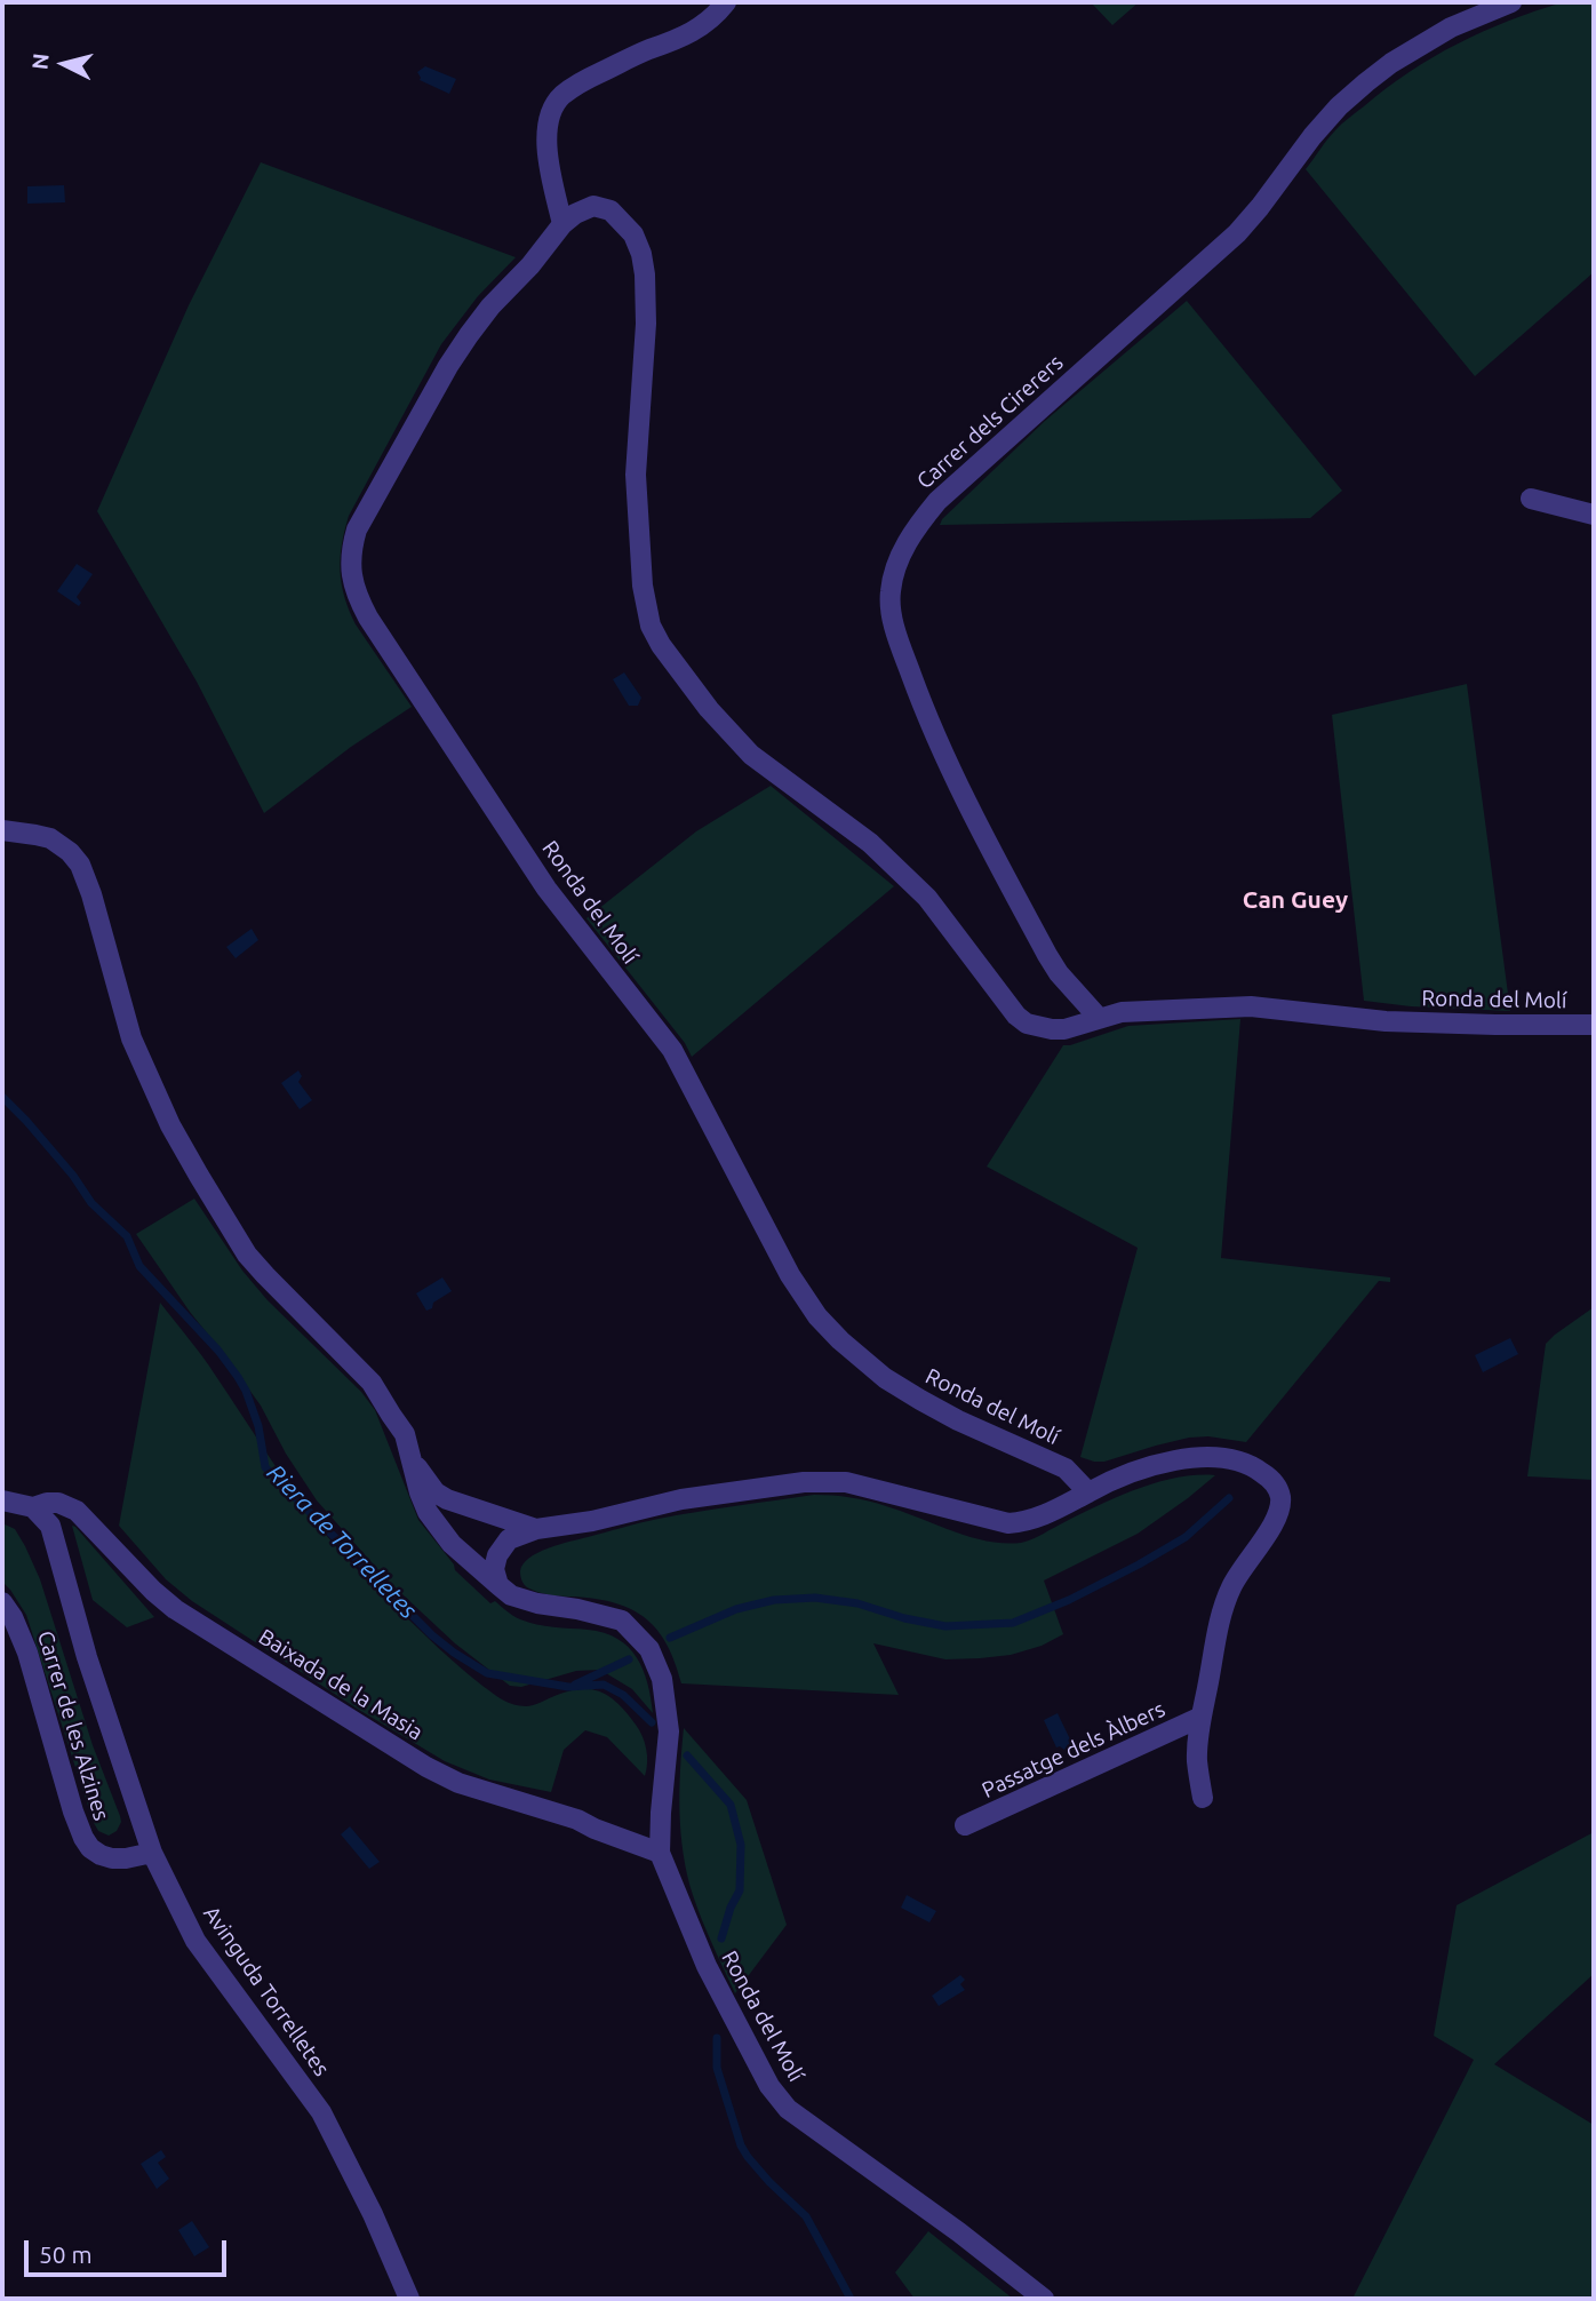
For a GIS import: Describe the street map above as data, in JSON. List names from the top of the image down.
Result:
{
  "streets": {
    "street": [
      "Carrer dels Cirerers",
      "Ronda del Molí",
      "Baixada de la Masia",
      "Carrer de les Alzines",
      "Passatge dels Àlbers",
      "Avinguda Torrelletes"
    ]
  },
  "crossings": [
    ["Carrer dels Cirerers", "Ronda del Molí"],
    ["Ronda del Molí", "Baixada de la Masia"],
    ["Baixada de la Masia", "Avinguda Torrelletes"],
    ["Carrer de les Alzines", "Avinguda Torrelletes"]
  ],
  "districts": ["Can Guey"],
  "water": ["Riera de Torrelletes"],
  "scale_bar": "50 m",
  "north": "left"
}
